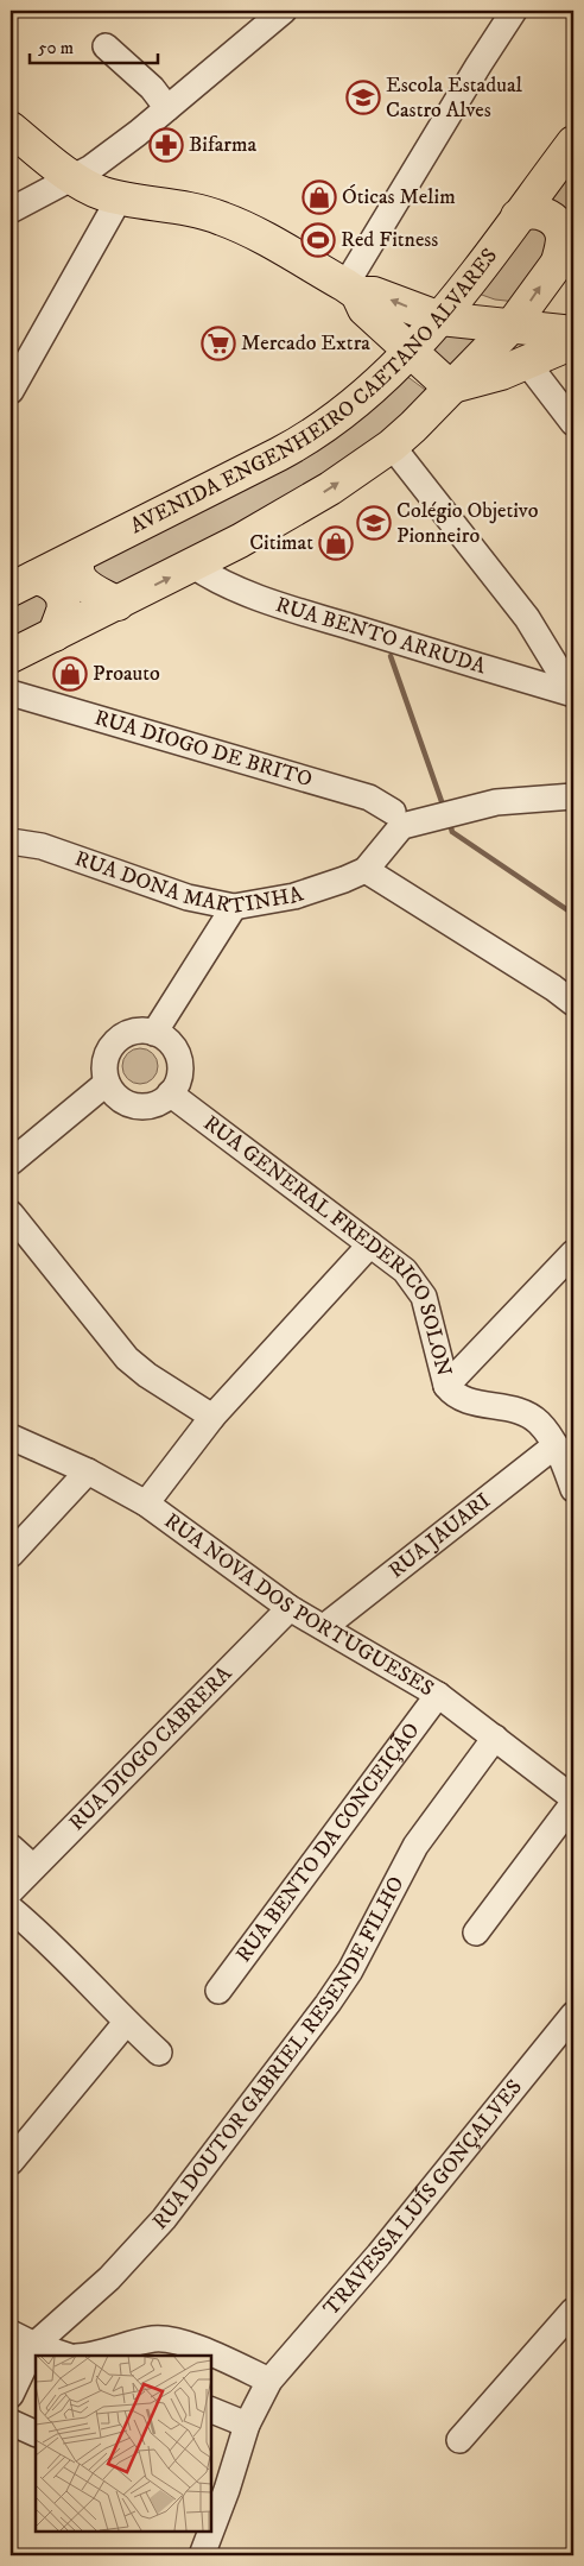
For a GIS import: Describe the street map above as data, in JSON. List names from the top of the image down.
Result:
{
  "streets": {
    "main road": ["AVENIDA ENGENHEIRO CAETANO ALVARES"],
    "street": [
      "RUA BENTO ARRUDA",
      "RUA DIOGO DE BRITO",
      "RUA DONA MARTINHA",
      "RUA GENERAL FREDERICO SOLON",
      "RUA JAUARI",
      "RUA NOVA DOS PORTUGUESES",
      "RUA DIOGO CABRERA",
      "RUA BENTO DA CONCEIÇÃO",
      "RUA DOUTOR GABRIEL RESENDE FILHO",
      "TRAVESSA LUÍS GONÇALVES"
    ]
  },
  "crossings": [
    ["RUA GENERAL FREDERICO SOLON", "RUA JAUARI"],
    ["RUA JAUARI", "RUA NOVA DOS PORTUGUESES"],
    ["RUA NOVA DOS PORTUGUESES", "RUA DIOGO CABRERA"],
    ["RUA NOVA DOS PORTUGUESES", "RUA BENTO DA CONCEIÇÃO"],
    ["RUA NOVA DOS PORTUGUESES", "RUA DOUTOR GABRIEL RESENDE FILHO"]
  ],
  "places": {
    "school or university": ["Escola Estadual Castro Alves", "Colégio Objetivo Pionneiro"],
    "pharmacy": ["Bifarma"],
    "shop": ["Óticas Melim", "Citimat", "Proauto"],
    "sports": ["Red Fitness"],
    "supermarket": ["Mercado Extra"]
  },
  "scale_bar": "50 m"
}
